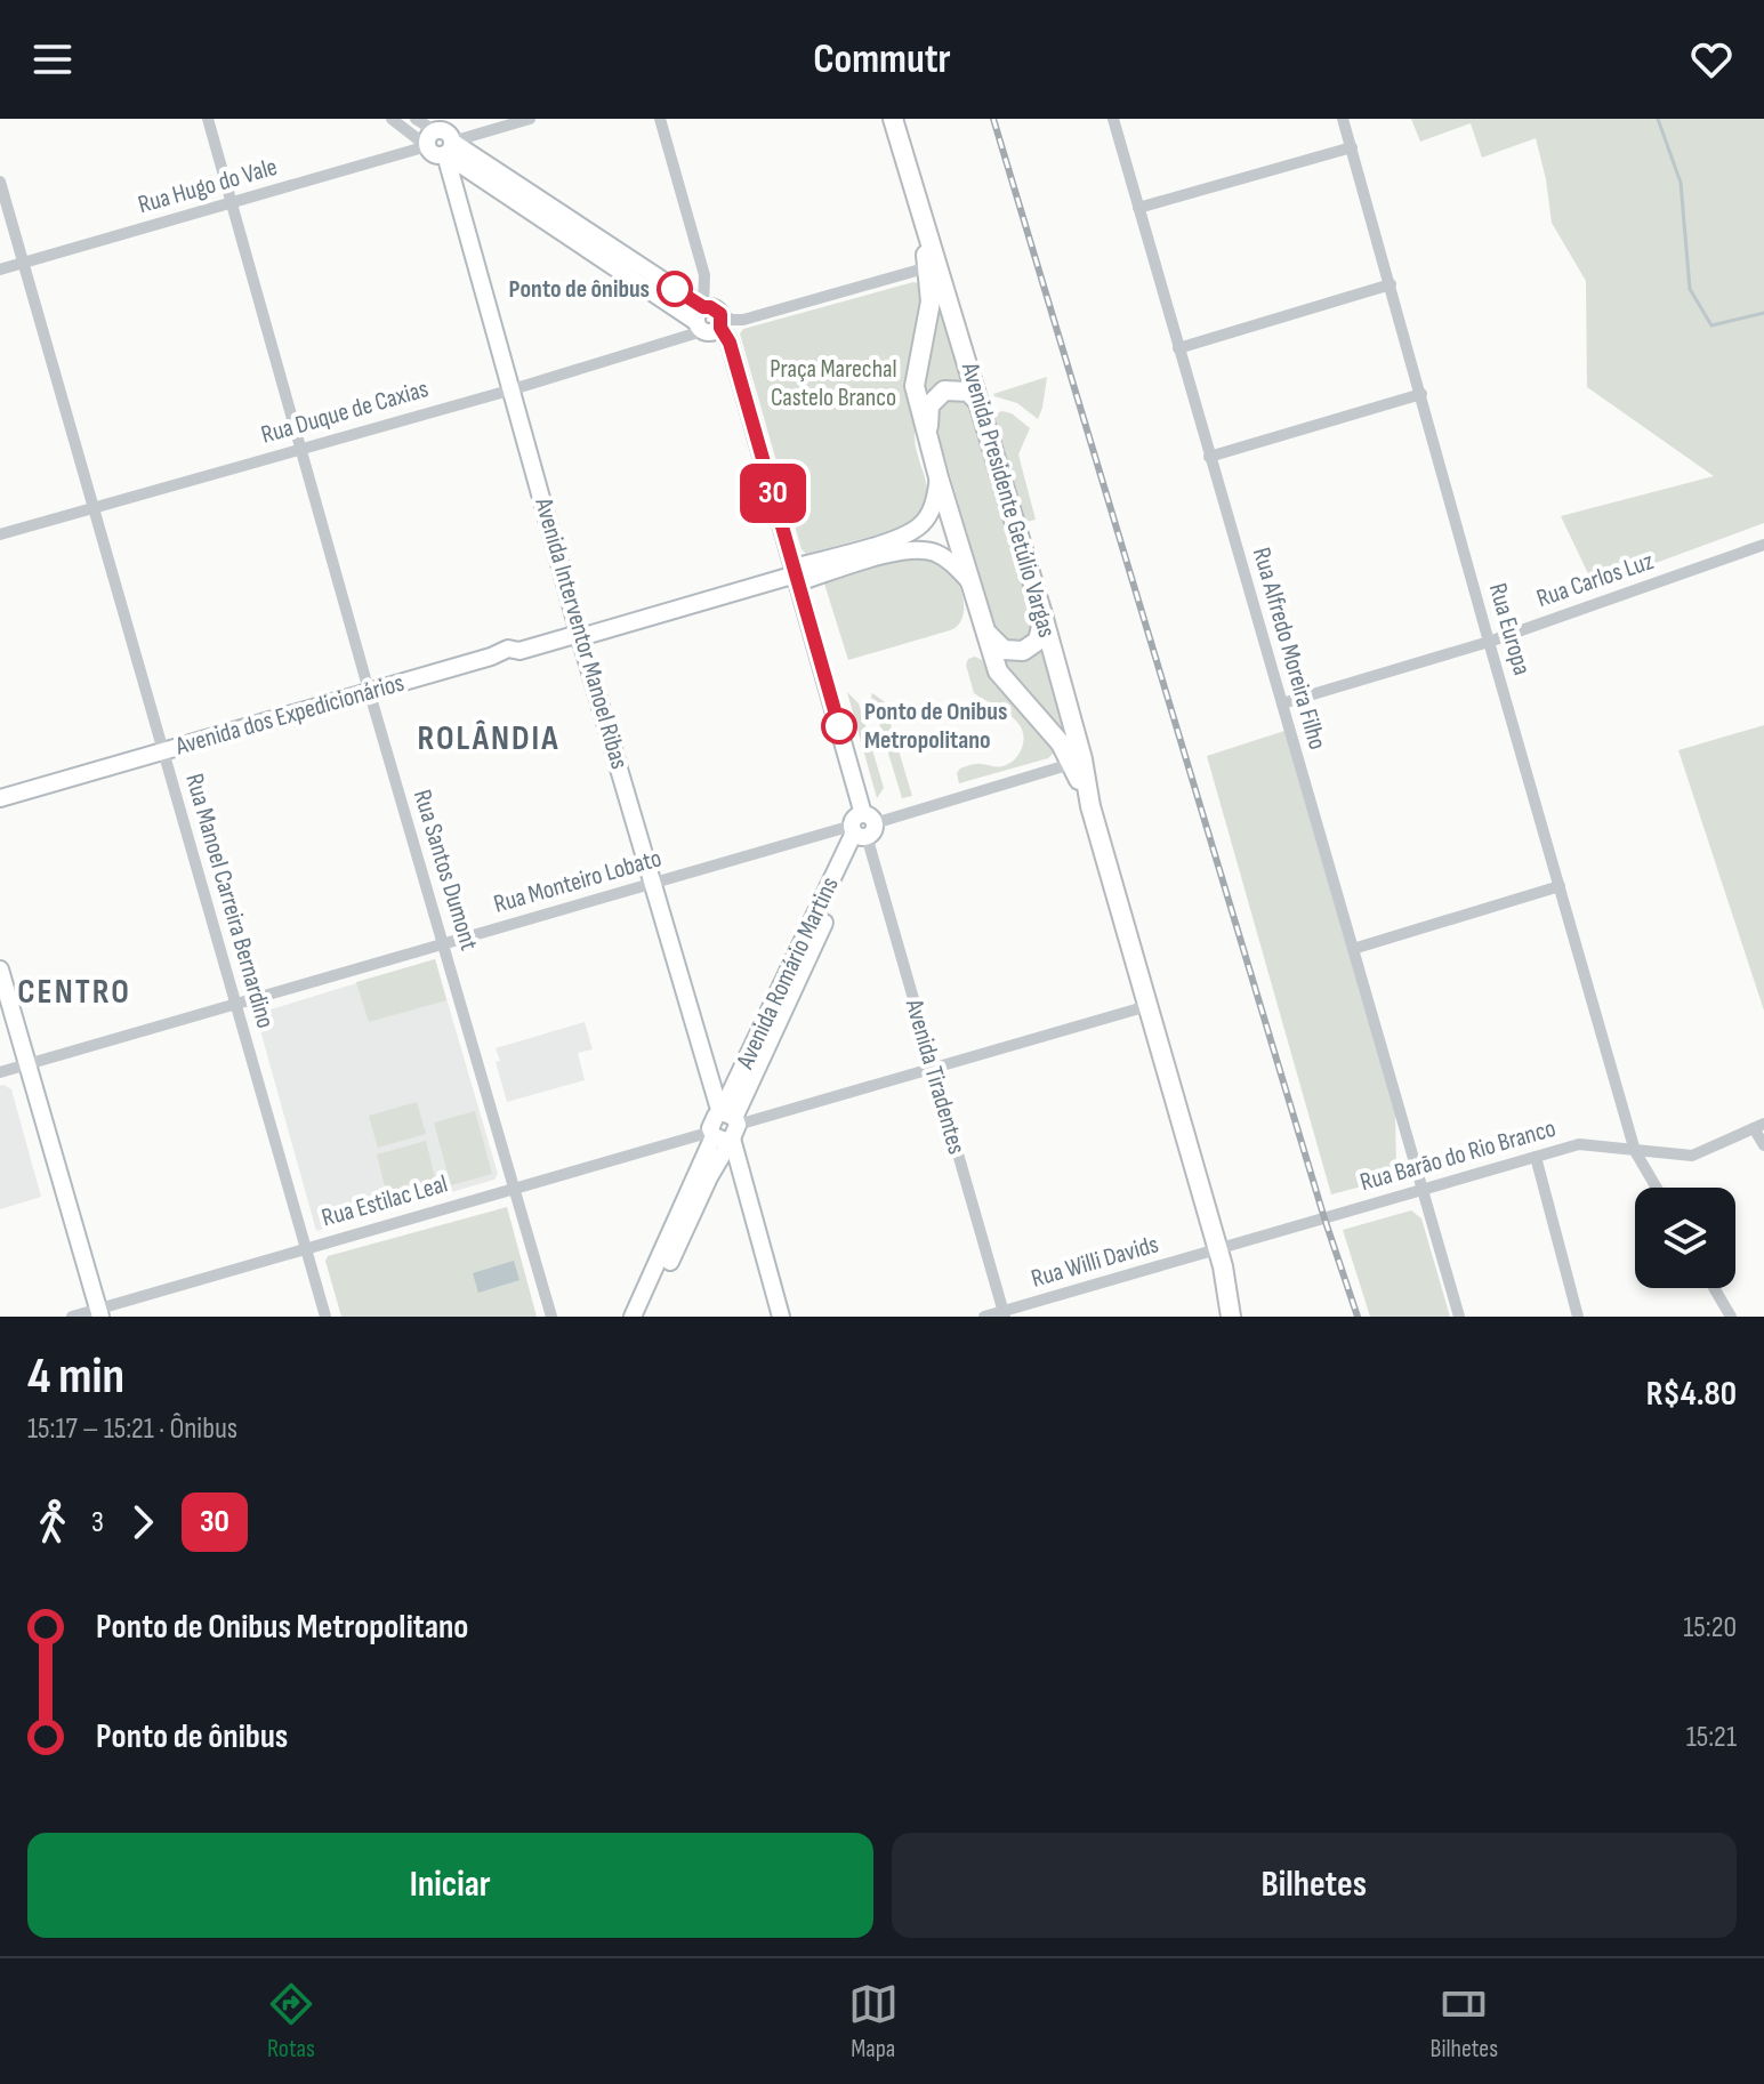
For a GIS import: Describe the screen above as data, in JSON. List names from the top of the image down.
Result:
{
  "streets": {
    "main road": ["Avenida Presidente Getúlio Vargas"],
    "street": [
      "Rua Hugo do Vale",
      "Rua Duque de Caxias",
      "Rua Carlos Luz",
      "Rua Europa",
      "Avenida Interventor Manoel Ribas",
      "Rua Alfredo Moreira Filho",
      "Avenida dos Expedicionários",
      "Rua Santos Dumont",
      "Rua Monteiro Lobato",
      "Rua Manoel Carreira Bernardino",
      "Avenida Romário Martins",
      "Avenida Tiradentes",
      "Rua Barão do Rio Branco",
      "Rua Estilac Leal",
      "Rua Willi Davids"
    ]
  },
  "crossings": [
    ["Rua Hugo do Vale", "Avenida Interventor Manoel Ribas"],
    ["Rua Hugo do Vale", "Rua Santos Dumont"],
    ["Rua Hugo do Vale", "Rua Manoel Carreira Bernardino"],
    ["Rua Duque de Caxias", "Avenida Interventor Manoel Ribas"],
    ["Rua Duque de Caxias", "Rua Santos Dumont"],
    ["Rua Duque de Caxias", "Rua Manoel Carreira Bernardino"],
    ["Avenida Presidente Getúlio Vargas", "Avenida dos Expedicionários"],
    ["Avenida Presidente Getúlio Vargas", "Rua Monteiro Lobato"],
    ["Avenida Presidente Getúlio Vargas", "Rua Barão do Rio Branco"],
    ["Avenida Presidente Getúlio Vargas", "Rua Willi Davids"],
    ["Rua Carlos Luz", "Rua Europa"],
    ["Rua Carlos Luz", "Rua Alfredo Moreira Filho"],
    ["Rua Europa", "Rua Barão do Rio Branco"],
    ["Avenida Interventor Manoel Ribas", "Avenida dos Expedicionários"],
    ["Avenida Interventor Manoel Ribas", "Rua Monteiro Lobato"],
    ["Avenida Interventor Manoel Ribas", "Avenida Romário Martins"],
    ["Rua Alfredo Moreira Filho", "Rua Barão do Rio Branco"],
    ["Avenida dos Expedicionários", "Rua Santos Dumont"],
    ["Avenida dos Expedicionários", "Rua Manoel Carreira Bernardino"],
    ["Avenida dos Expedicionários", "Avenida Tiradentes"],
    ["Rua Santos Dumont", "Rua Monteiro Lobato"],
    ["Rua Santos Dumont", "Rua Estilac Leal"],
    ["Rua Monteiro Lobato", "Rua Manoel Carreira Bernardino"],
    ["Rua Monteiro Lobato", "Avenida Romário Martins"],
    ["Rua Monteiro Lobato", "Avenida Tiradentes"],
    ["Rua Manoel Carreira Bernardino", "Rua Estilac Leal"],
    ["Avenida Romário Martins", "Avenida Tiradentes"],
    ["Avenida Romário Martins", "Rua Estilac Leal"],
    ["Avenida Tiradentes", "Rua Willi Davids"],
    ["Rua Barão do Rio Branco", "Rua Willi Davids"]
  ],
  "districts": ["ROLÂNDIA", "CENTRO"],
  "parks": ["Praça Marechal Castelo Branco"],
  "places": ["Ponto de ônibus", "Ponto de Onibus Metropolitano"],
  "lines": ["bus line 30"],
  "page": {
    "header": "Commutr",
    "on_map": "30",
    "heading": ["4 min", "15:17 – 15:21 · Ônibus", "R$4.80"],
    "legs": ["3", "30"],
    "list": [
      {
        "name": "Ponto de Onibus Metropolitano",
        "value": "15:20"
      },
      {
        "name": "Ponto de ônibus",
        "value": "15:21"
      }
    ],
    "buttons": ["Iniciar", "Bilhetes"],
    "tabs": ["Rotas", "Mapa", "Bilhetes"]
  }
}
